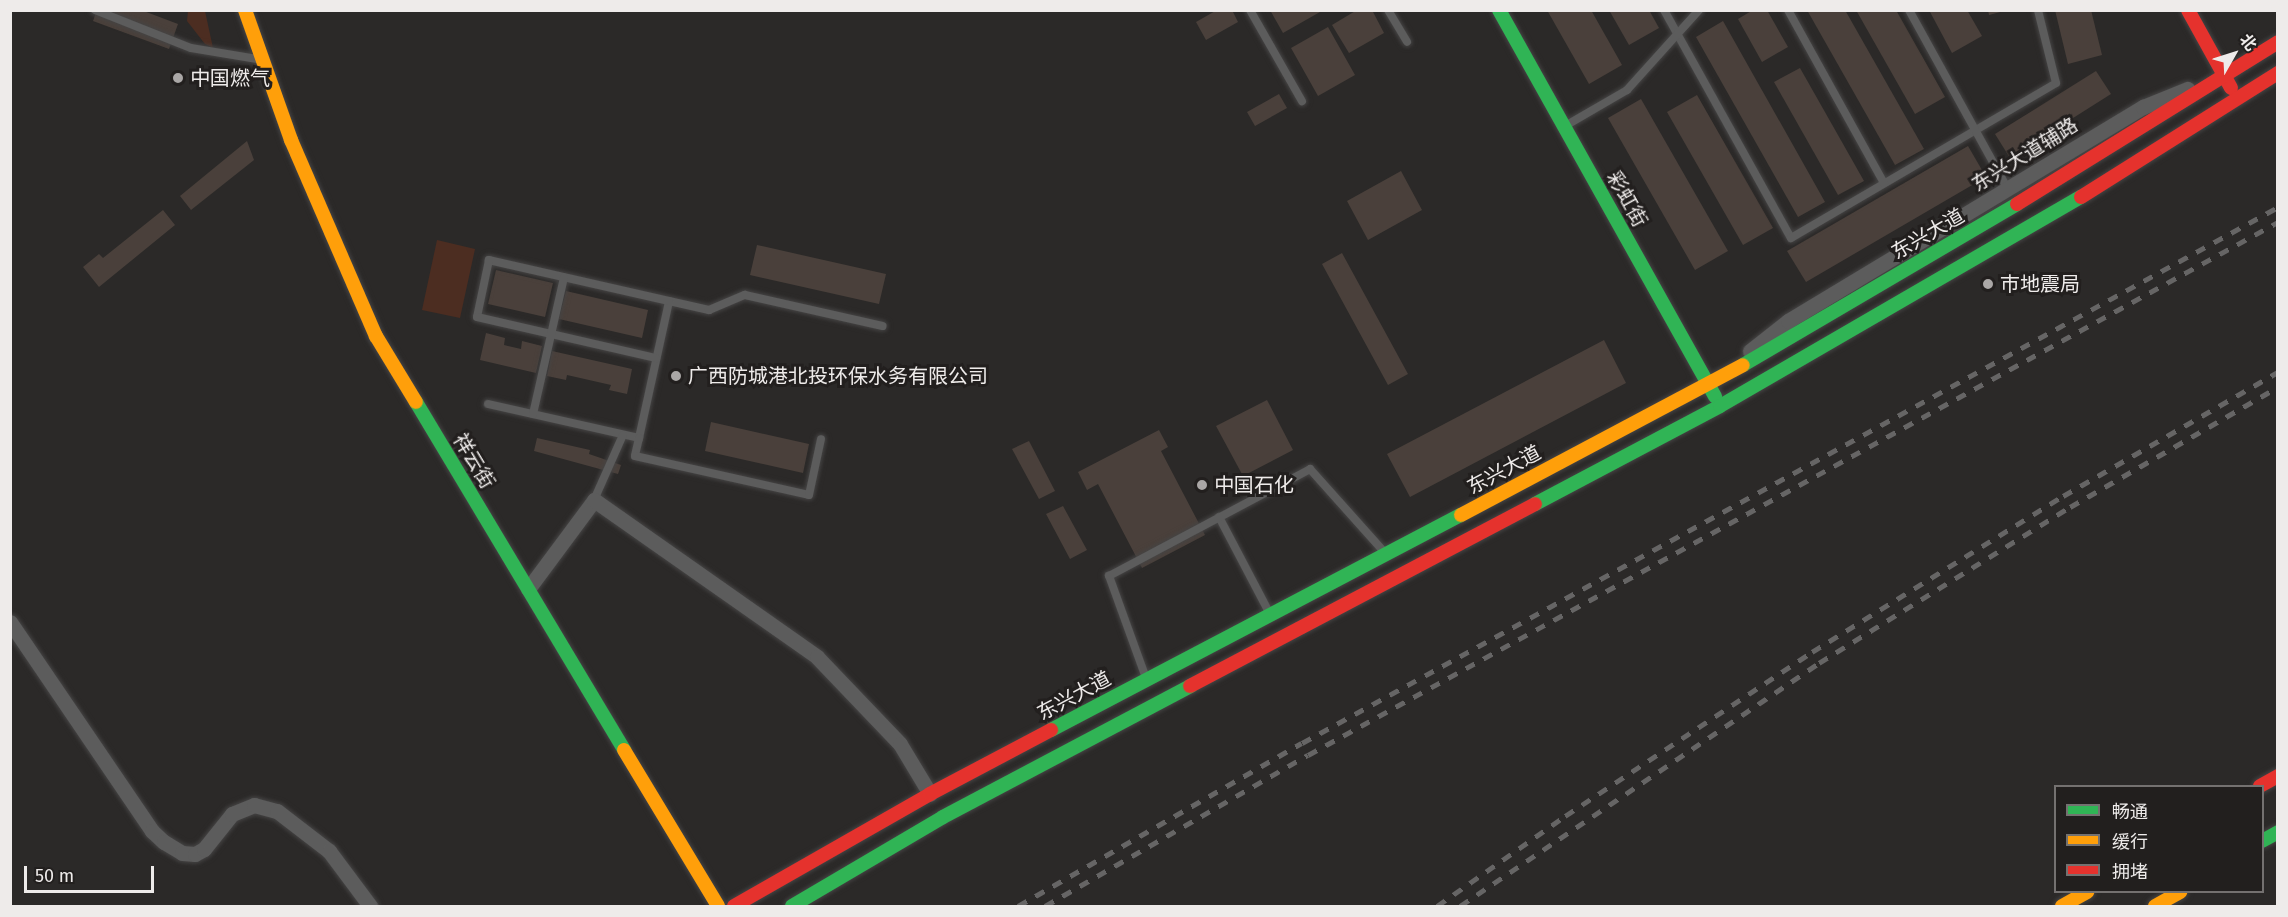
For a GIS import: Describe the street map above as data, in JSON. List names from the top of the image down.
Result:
{
  "streets": {
    "main road": ["彩虹街", "东兴大道", "祥云街"],
    "street": ["东兴大道辅路"]
  },
  "crossings": [
    ["东兴大道辅路", "彩虹街"],
    ["东兴大道辅路", "东兴大道"],
    ["彩虹街", "东兴大道"]
  ],
  "places": [
    "中国燃气",
    "巿地震局",
    "广西防城港北投环保水务有限公司",
    "中国石化"
  ],
  "legend": ["畅通", "缓行", "拥堵"],
  "scale_bar": "50 m",
  "north": "top right"
}
